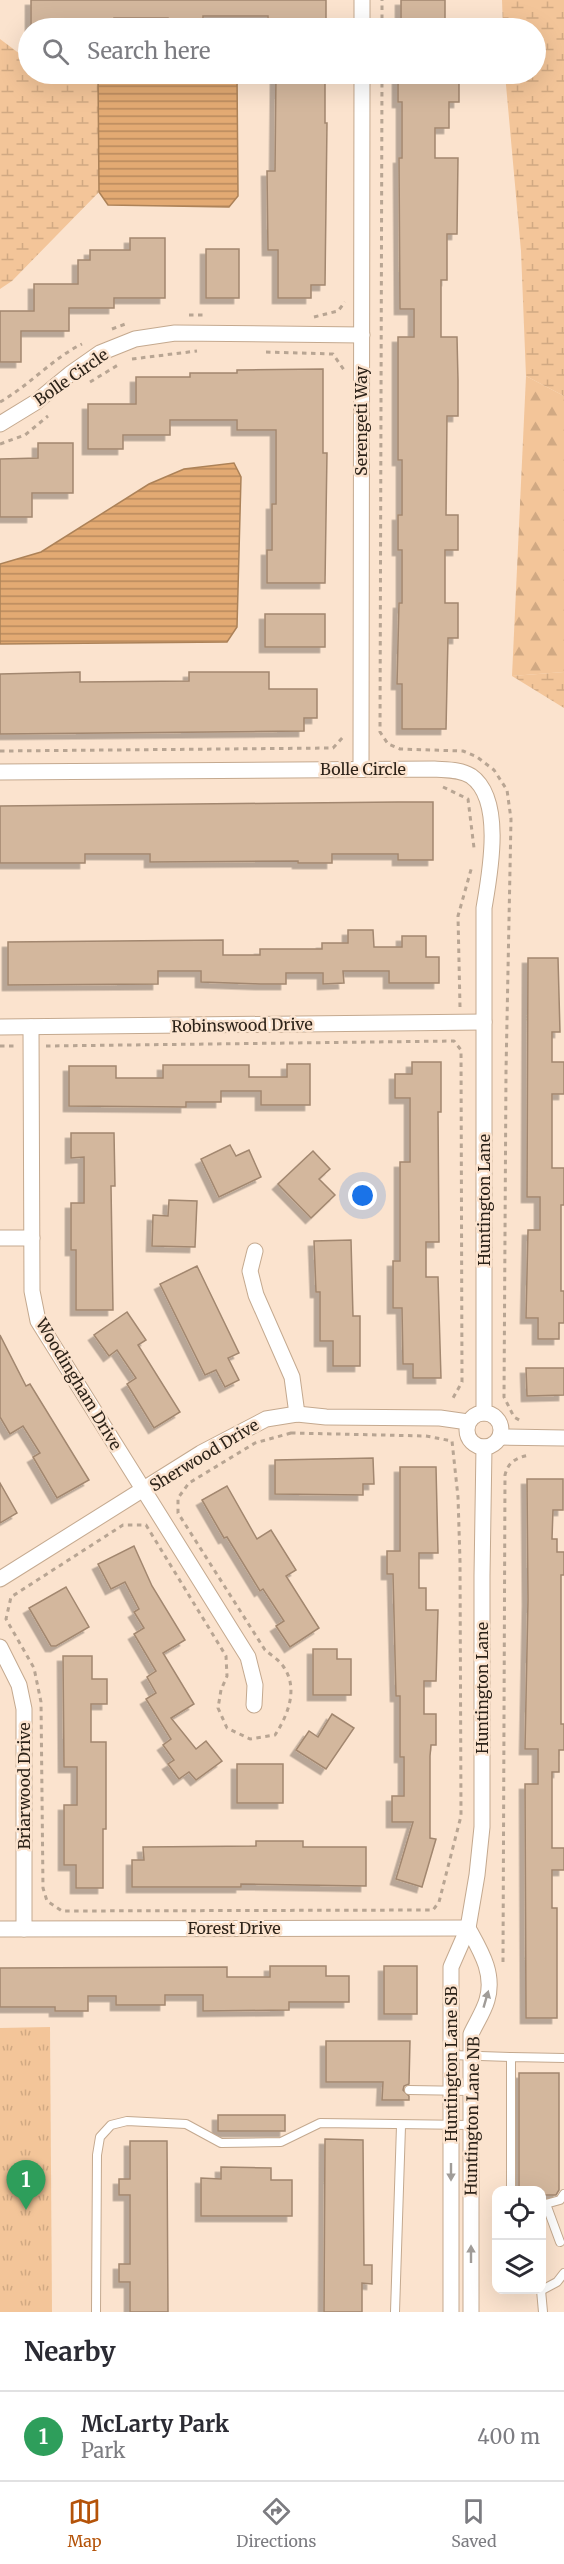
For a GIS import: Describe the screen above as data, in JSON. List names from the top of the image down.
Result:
{
  "streets": {
    "street": [
      "Bolle Circle",
      "Serengeti Way",
      "Robinswood Drive",
      "Huntington Lane",
      "Woodingham Drive",
      "Sherwood Drive",
      "Briarwood Drive",
      "Forest Drive",
      "Huntington Lane SB",
      "Huntington Lane NB"
    ]
  },
  "crossings": [
    ["Bolle Circle", "Serengeti Way"],
    ["Bolle Circle", "Robinswood Drive"],
    ["Bolle Circle", "Huntington Lane"],
    ["Robinswood Drive", "Huntington Lane"],
    ["Robinswood Drive", "Woodingham Drive"],
    ["Huntington Lane", "Sherwood Drive"],
    ["Huntington Lane", "Forest Drive"],
    ["Huntington Lane", "Huntington Lane SB"],
    ["Huntington Lane", "Huntington Lane NB"],
    ["Woodingham Drive", "Sherwood Drive"],
    ["Briarwood Drive", "Forest Drive"],
    ["Forest Drive", "Huntington Lane SB"],
    ["Forest Drive", "Huntington Lane NB"],
    ["Huntington Lane SB", "Huntington Lane NB"]
  ],
  "one_way": ["Huntington Lane SB", "Huntington Lane NB"],
  "page": {
    "search": "Search here",
    "pins": "1",
    "heading": "Nearby",
    "list": [
      {
        "mark": "1",
        "name": "McLarty Park",
        "note": "Park",
        "value": "400 m"
      }
    ],
    "nav": ["Map", "Directions", "Saved"]
  }
}
